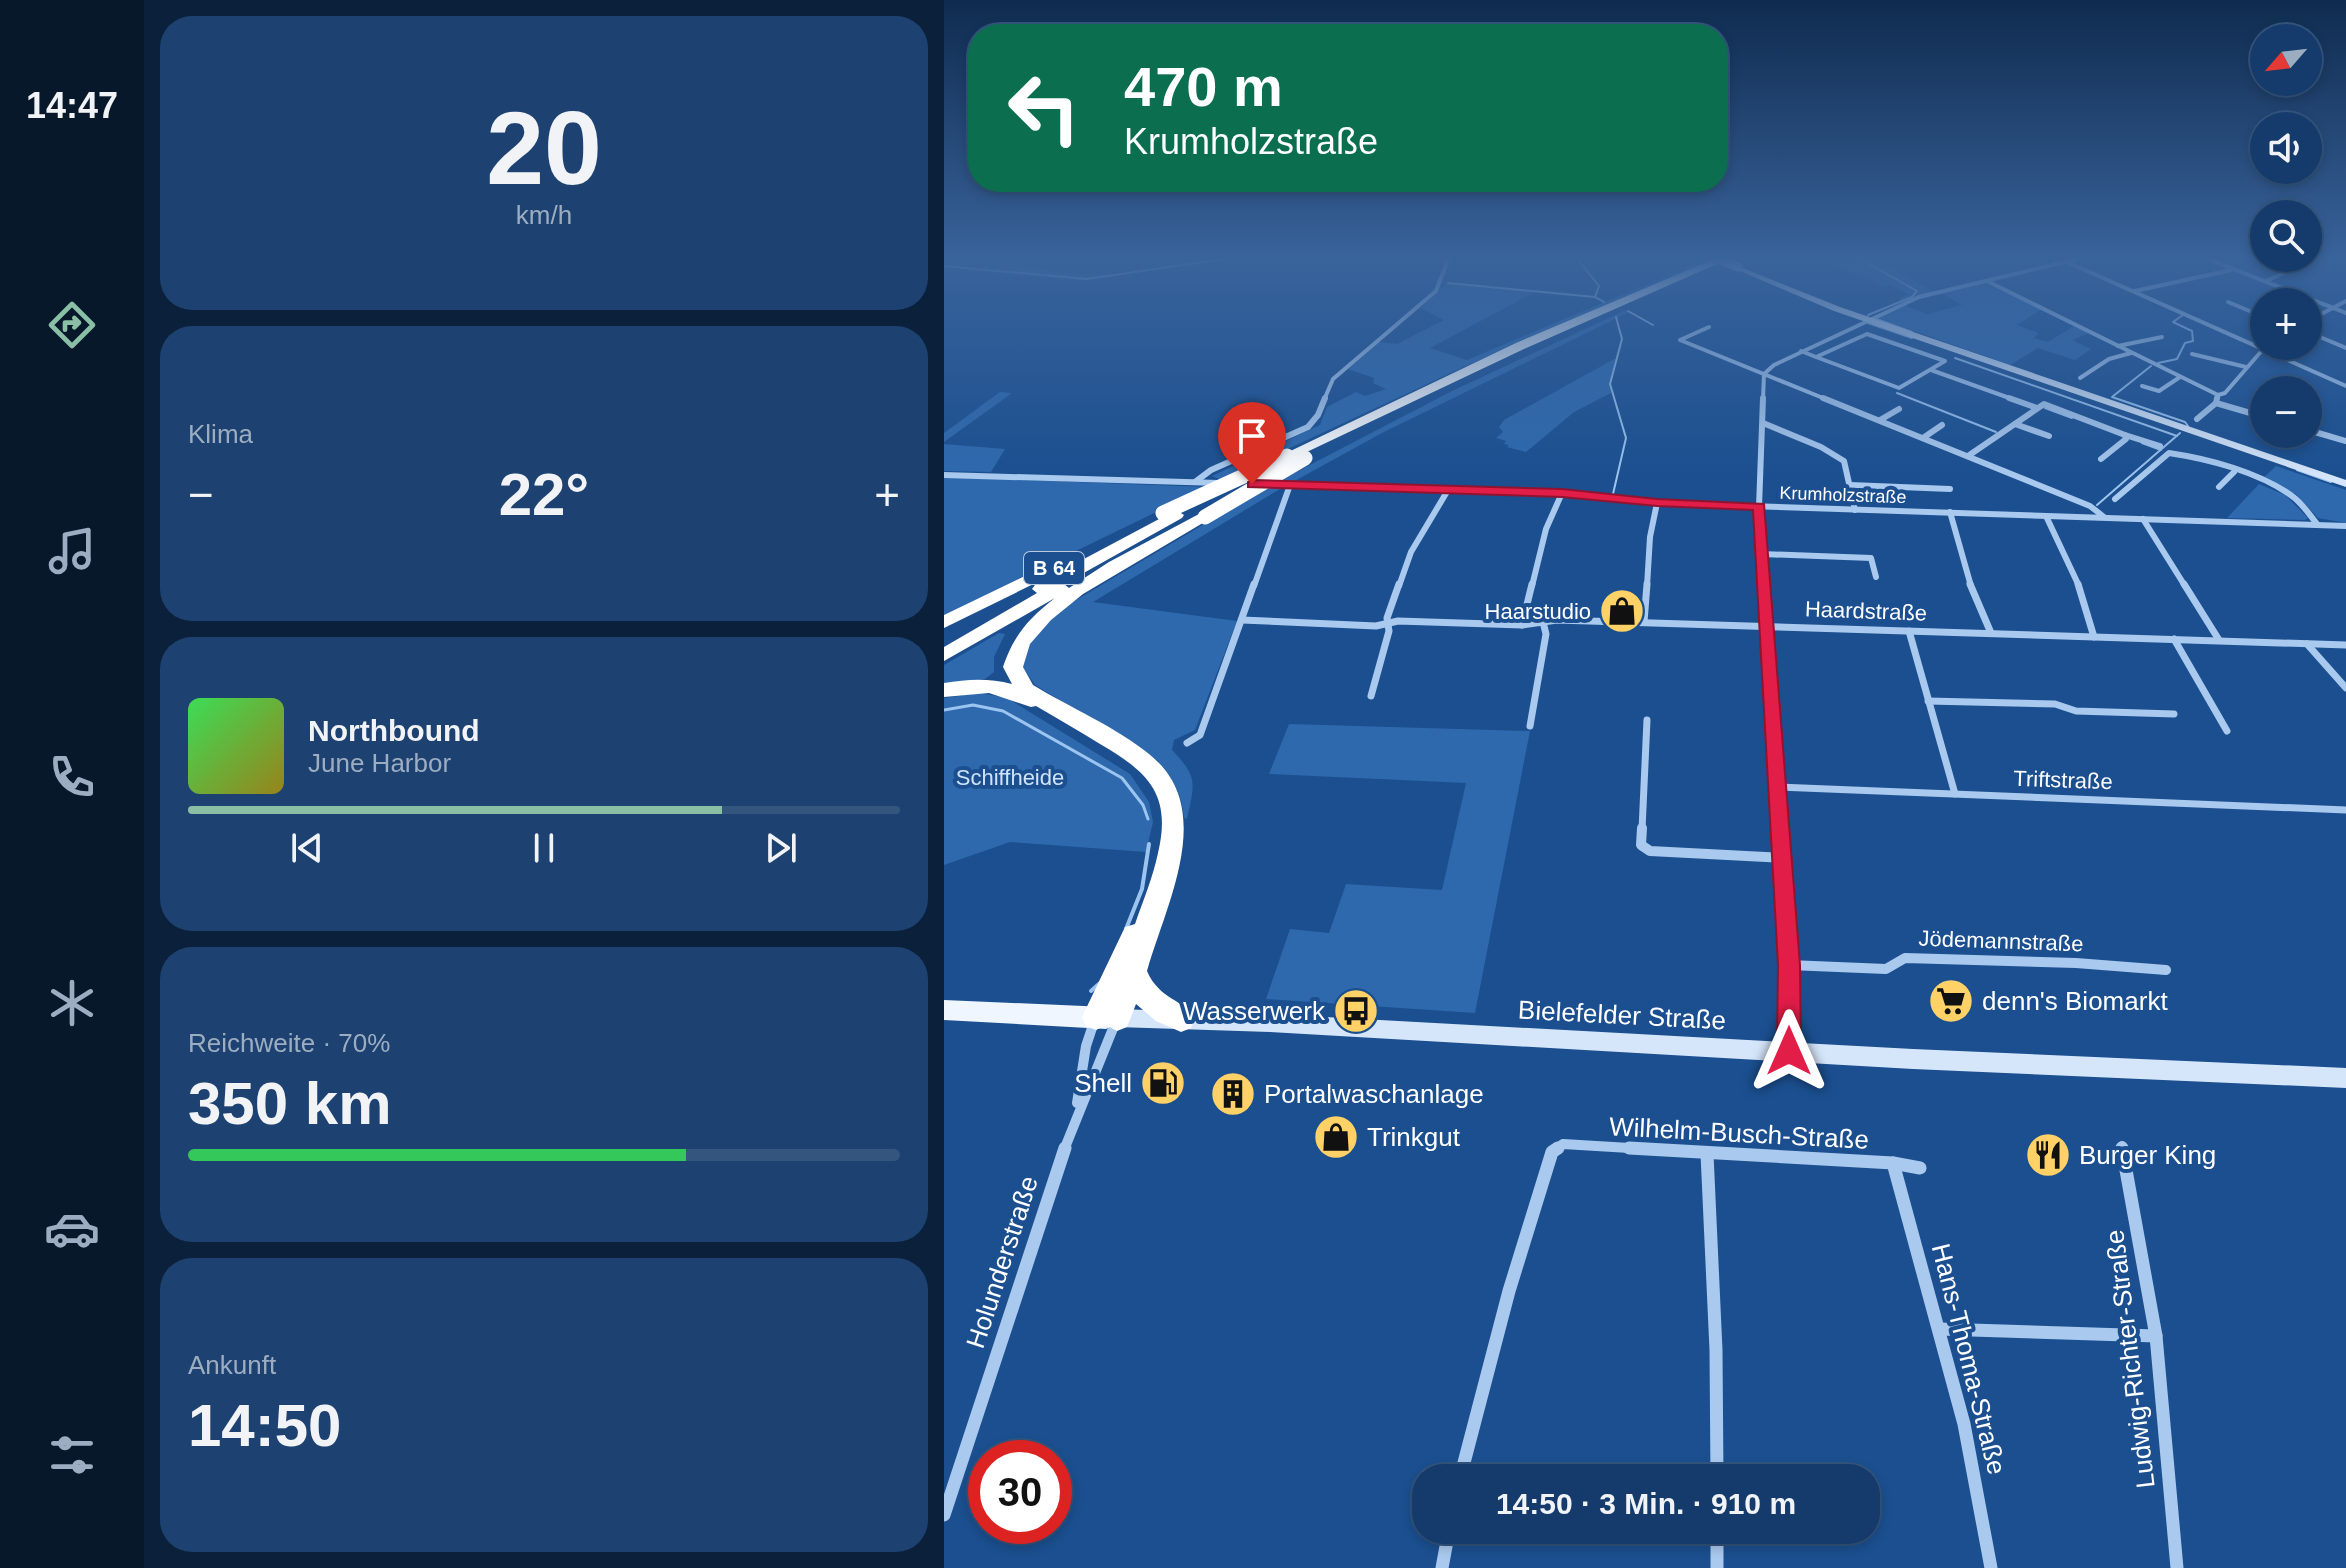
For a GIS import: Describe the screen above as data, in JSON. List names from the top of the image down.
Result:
{
  "streets": {
    "highway": ["B 64"],
    "main road": ["Bielefelder Straße"],
    "street": [
      "Krumholzstraße",
      "Haardstraße",
      "Triftstraße",
      "Jödemannstraße",
      "Wilhelm-Busch-Straße",
      "Holunderstraße",
      "Hans-Thoma-Straße",
      "Ludwig-Richter-Straße"
    ]
  },
  "crossings": [
    ["Bielefelder Straße", "Holunderstraße"],
    ["Wilhelm-Busch-Straße", "Hans-Thoma-Straße"]
  ],
  "parks": ["Schiffheide"],
  "places": {
    "shop": ["Haarstudio", "Trinkgut"],
    "supermarket": ["denn's Biomarkt"],
    "bus stop": ["Wasserwerk"],
    "fuel station": ["Shell"],
    "building": ["Portalwaschanlage"],
    "restaurant": ["Burger King"]
  },
  "north": "bottom left",
  "page": {
    "tabs": "14:47",
    "tile": [
      ["20", "km/h"],
      "Klima",
      ["Reichweite · 70%", "350 km"],
      ["Ankunft", "14:50"]
    ],
    "map_buttons": ["+", "−"],
    "turn": ["470 m", "Krumholzstraße"],
    "heat": ["−", "22°", "+"],
    "song": ["Northbound", "June Harbor"],
    "limit": "30",
    "trip": "14:50 · 3 Min. · 910 m"
  }
}
